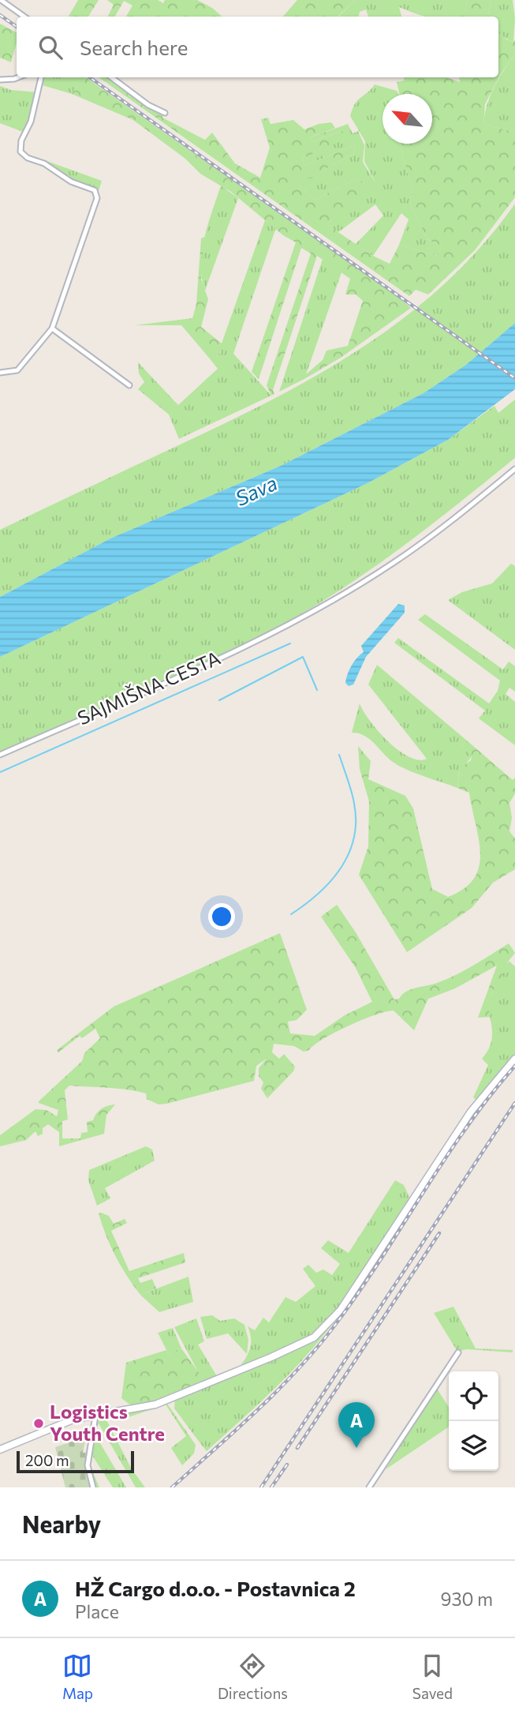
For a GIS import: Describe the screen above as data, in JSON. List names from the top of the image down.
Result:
{
  "streets": {
    "street": ["SAJMIŠNA CESTA"]
  },
  "water": ["Sava"],
  "places": ["Logistics Youth Centre"],
  "scale_bar": "200 m",
  "north": "top left",
  "page": {
    "search": "Search here",
    "pins": "A",
    "scale": "200 m",
    "heading": "Nearby",
    "list": [
      {
        "mark": "A",
        "name": "HŽ Cargo d.o.o. - Postavnica 2",
        "note": "Place",
        "value": "930 m"
      }
    ],
    "nav": ["Map", "Directions", "Saved"]
  }
}
